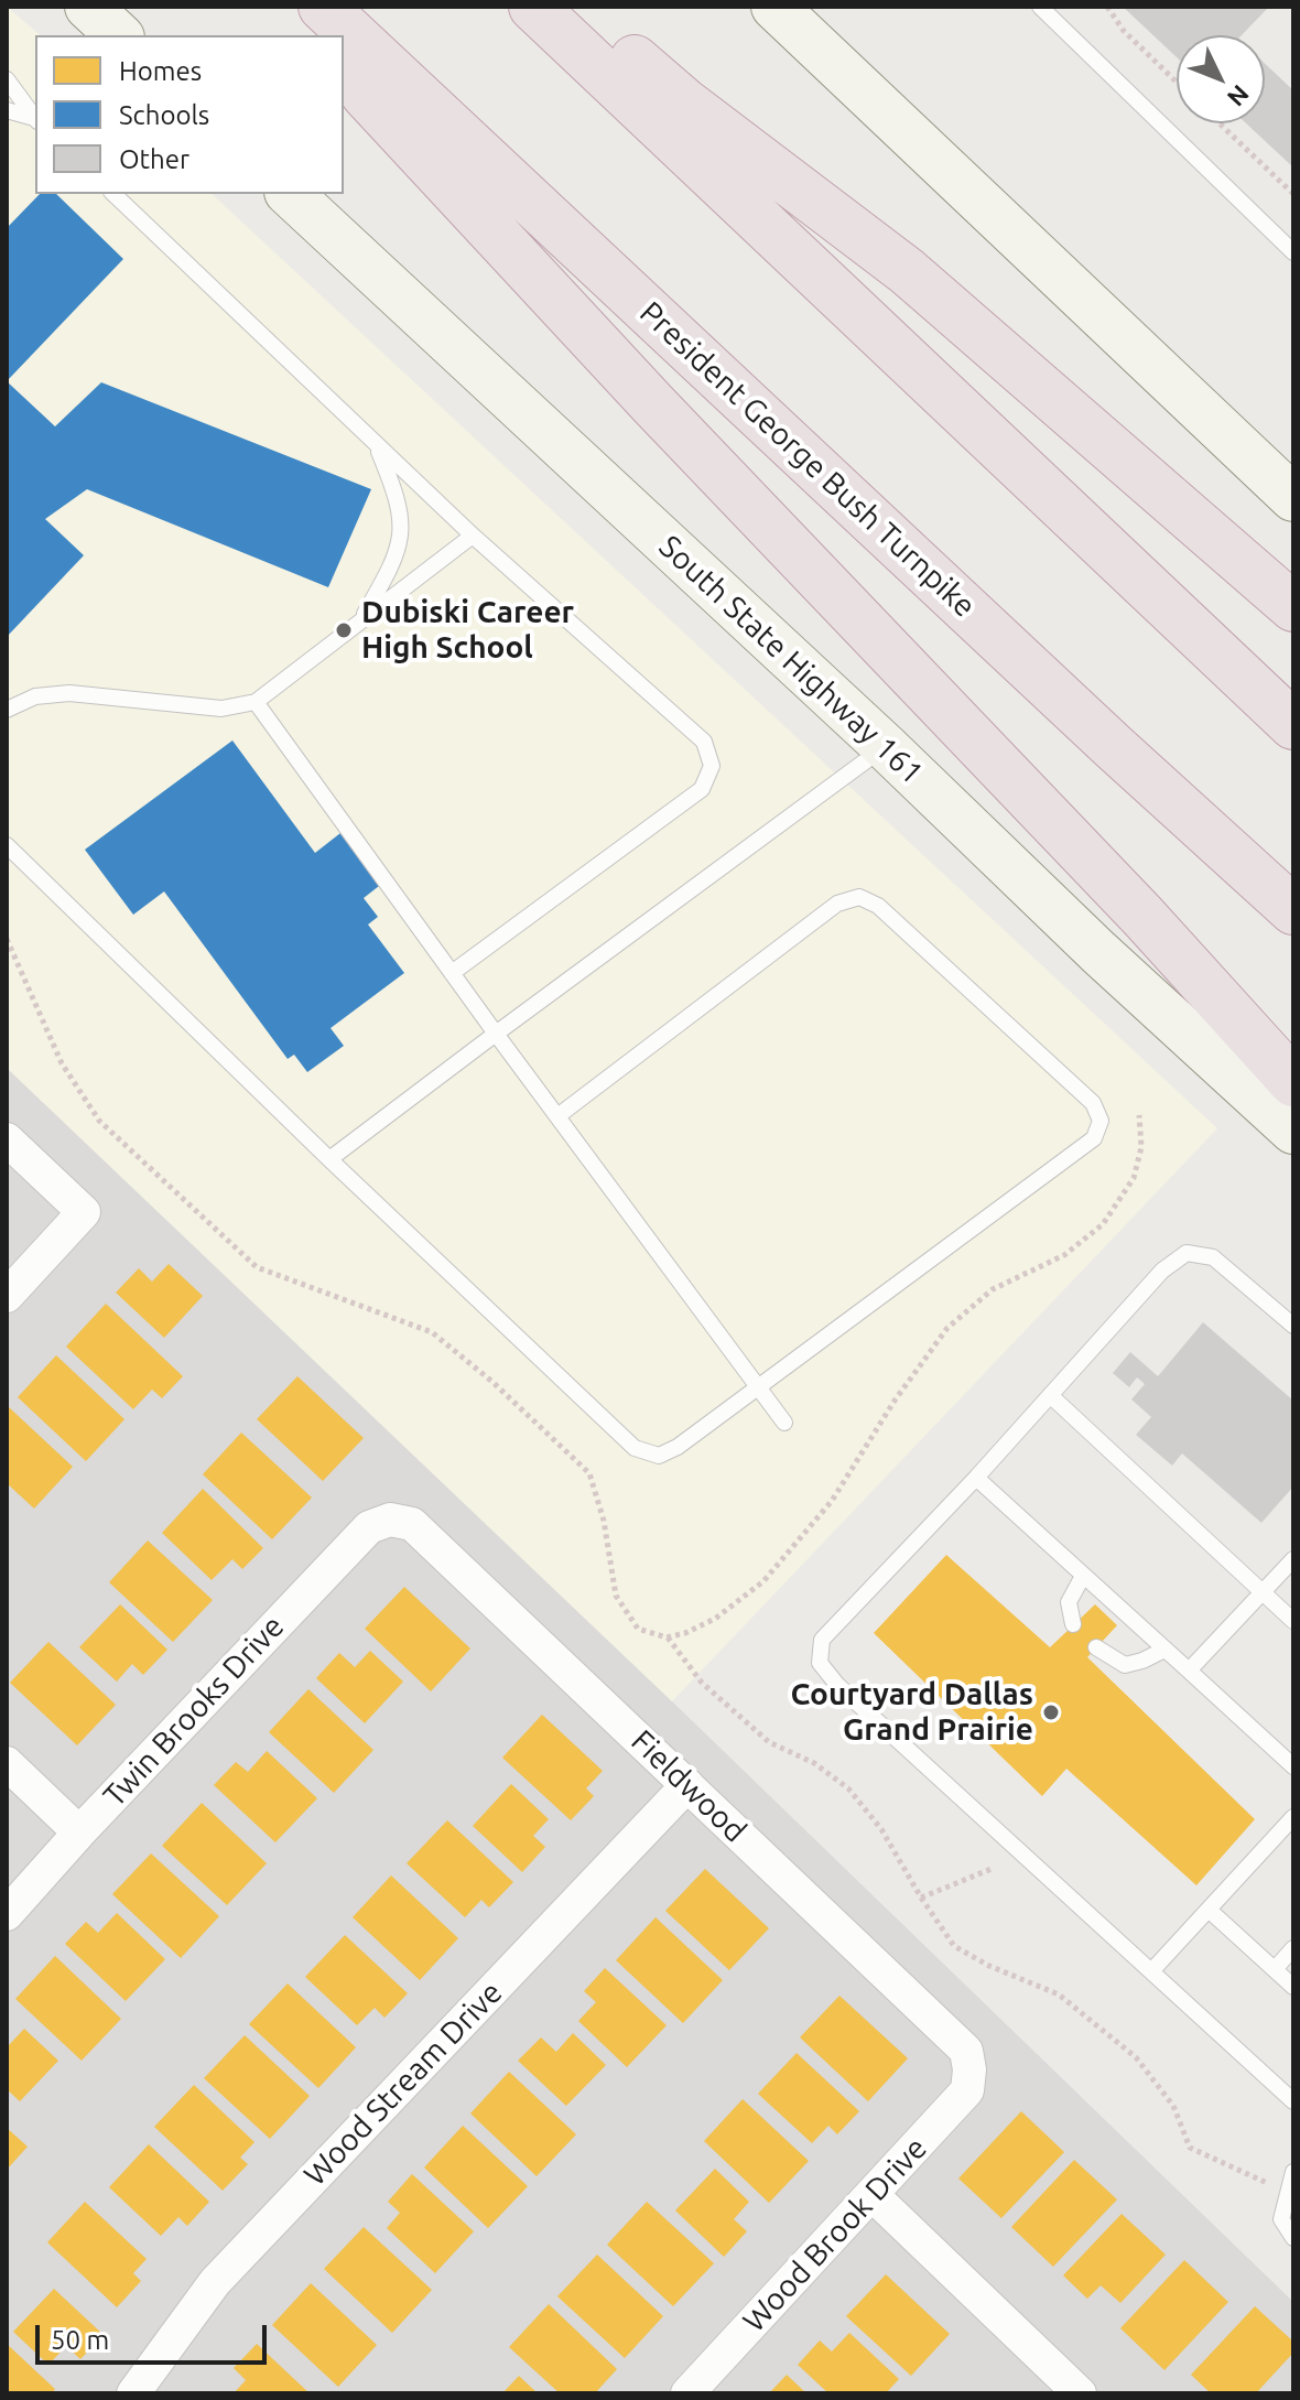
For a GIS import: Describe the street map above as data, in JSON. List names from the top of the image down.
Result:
{
  "streets": {
    "highway": ["President George Bush Turnpike"],
    "main road": ["South State Highway 161"],
    "street": [
      "Twin Brooks Drive",
      "Fieldwood",
      "Wood Stream Drive",
      "Wood Brook Drive"
    ]
  },
  "crossings": [
    ["Twin Brooks Drive", "Fieldwood"],
    ["Fieldwood", "Wood Stream Drive"],
    ["Fieldwood", "Wood Brook Drive"]
  ],
  "places": ["Dubiski Career High School", "Courtyard Dallas Grand Prairie"],
  "legend": ["Homes", "Schools", "Other"],
  "scale_bar": "50 m",
  "north": "bottom right"
}
